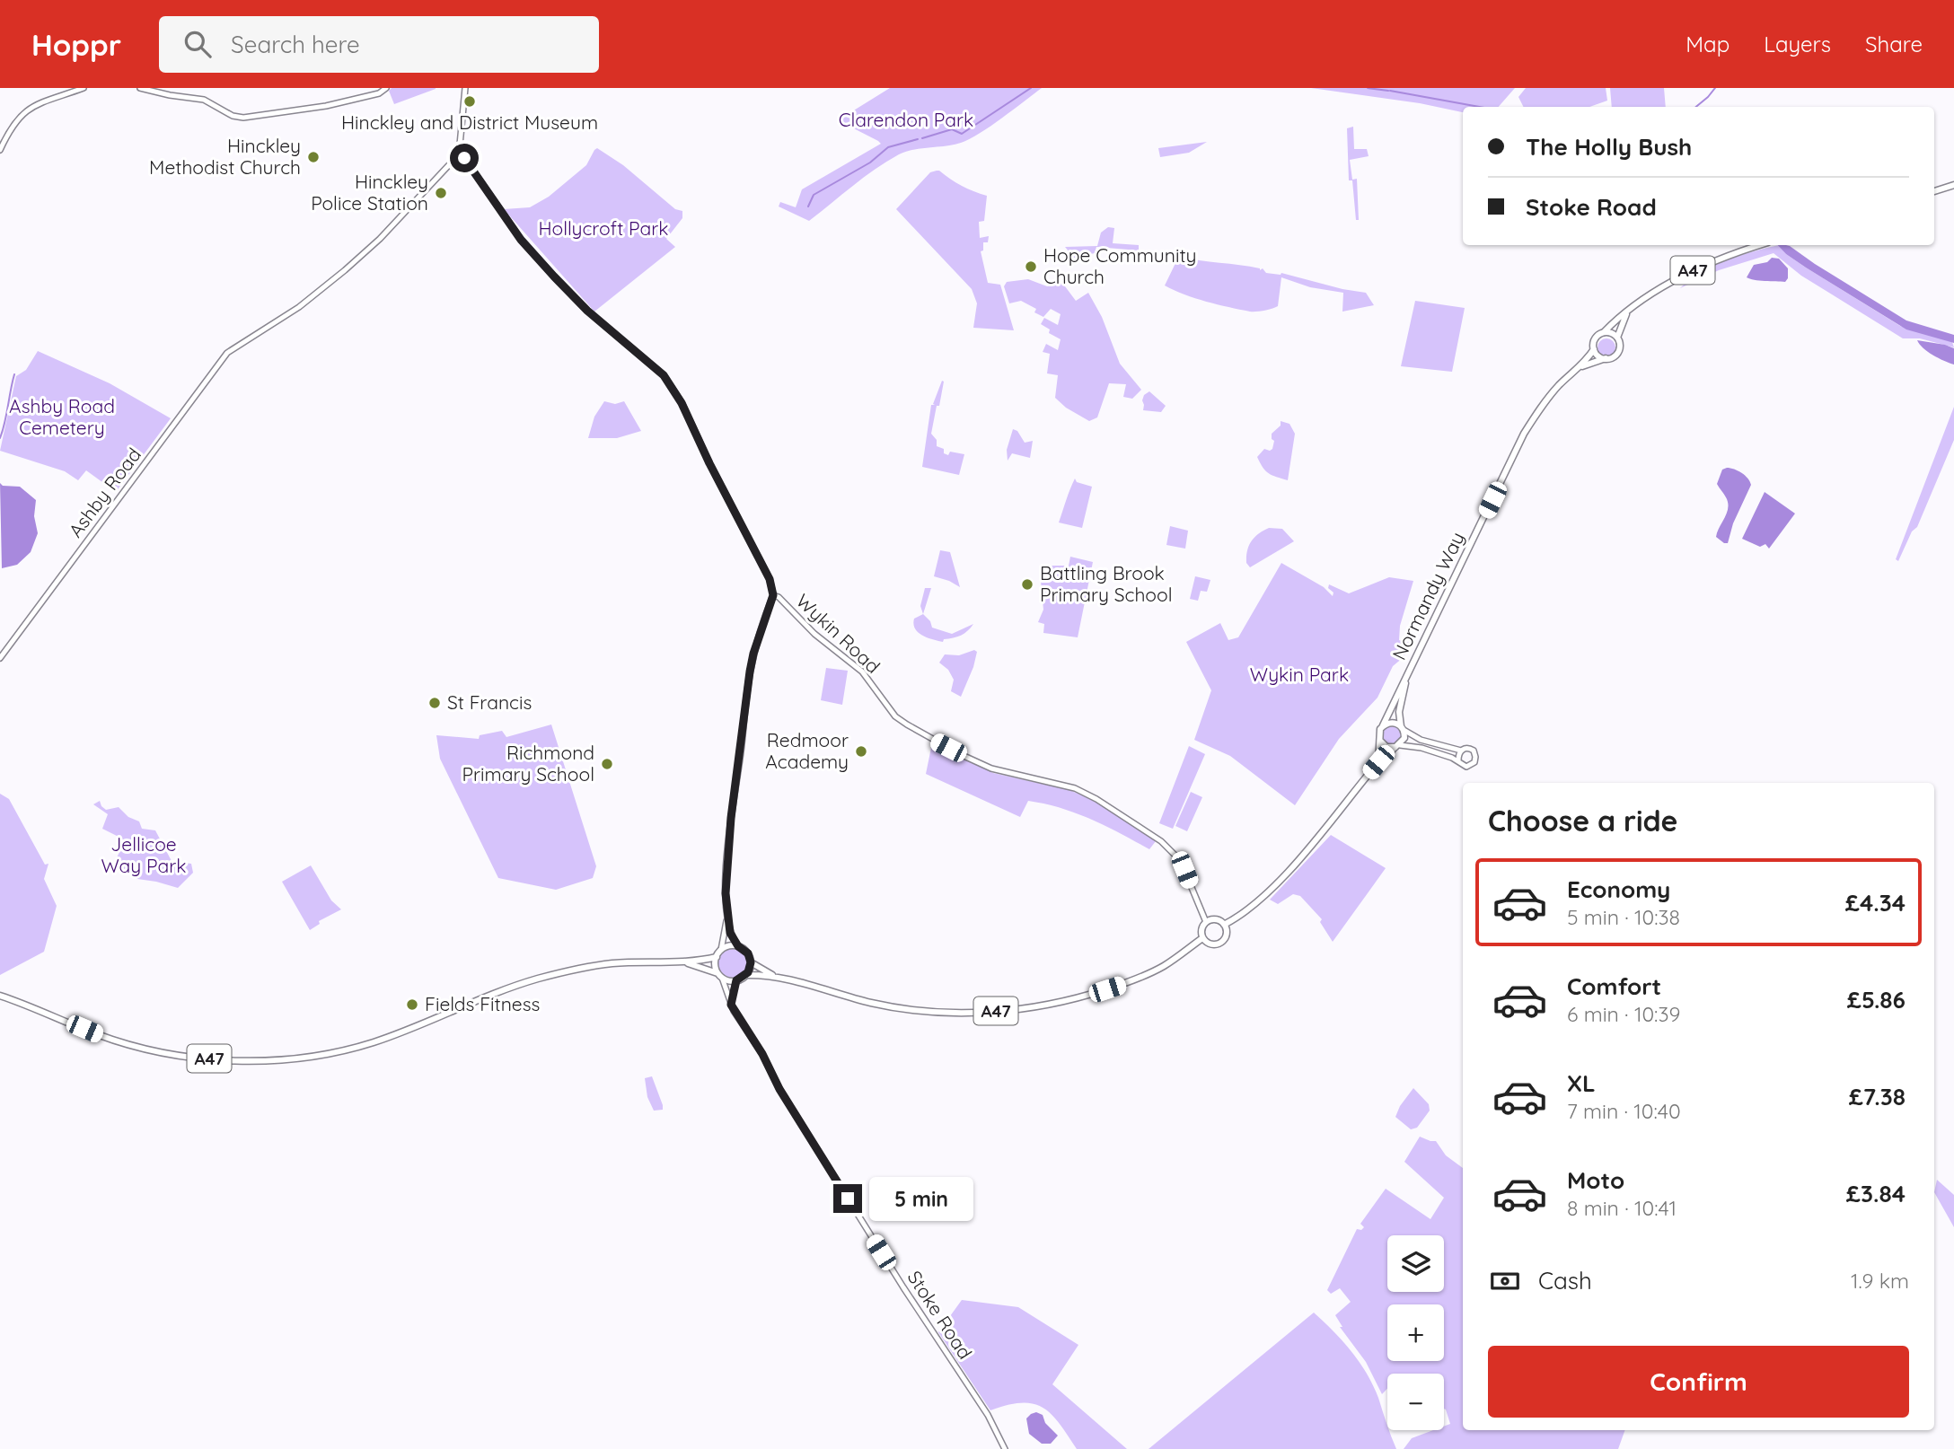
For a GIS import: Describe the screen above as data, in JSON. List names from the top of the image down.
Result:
{
  "streets": {
    "main road": ["A47", "Normandy Way"],
    "street": ["Ashby Road", "Wykin Road", "Stoke Road"]
  },
  "crossings": [
    ["A47", "Normandy Way"],
    ["A47", "Wykin Road"],
    ["A47", "Stoke Road"]
  ],
  "parks": [
    "Clarendon Park",
    "Hollycroft Park",
    "Ashby Road Cemetery",
    "Wykin Park",
    "Jellicoe Way Park"
  ],
  "places": [
    "Hinckley and District Museum",
    "Hinckley Methodist Church",
    "Hinckley Police Station",
    "Hope Community Church",
    "Battling Brook Primary School",
    "St Francis",
    "Redmoor Academy",
    "Richmond Primary School",
    "Fields Fitness"
  ],
  "page": {
    "header": "Hoppr",
    "search": "Search here",
    "nav": ["Map", "Layers", "Share"],
    "banner": ["The Holly Bush", "Stoke Road"],
    "heading": "Choose a ride",
    "list": [
      {
        "name": "Economy",
        "note": "5 min · 10:38",
        "value": "£4.34"
      },
      {
        "name": "Comfort",
        "note": "6 min · 10:39",
        "value": "£5.86"
      },
      {
        "name": "XL",
        "note": "7 min · 10:40",
        "value": "£7.38"
      },
      {
        "name": "Moto",
        "note": "8 min · 10:41",
        "value": "£3.84"
      }
    ],
    "bubble": "5 min",
    "map_buttons": ["+", "−"],
    "pay": ["Cash", "1.9 km"],
    "buttons": "Confirm"
  }
}
